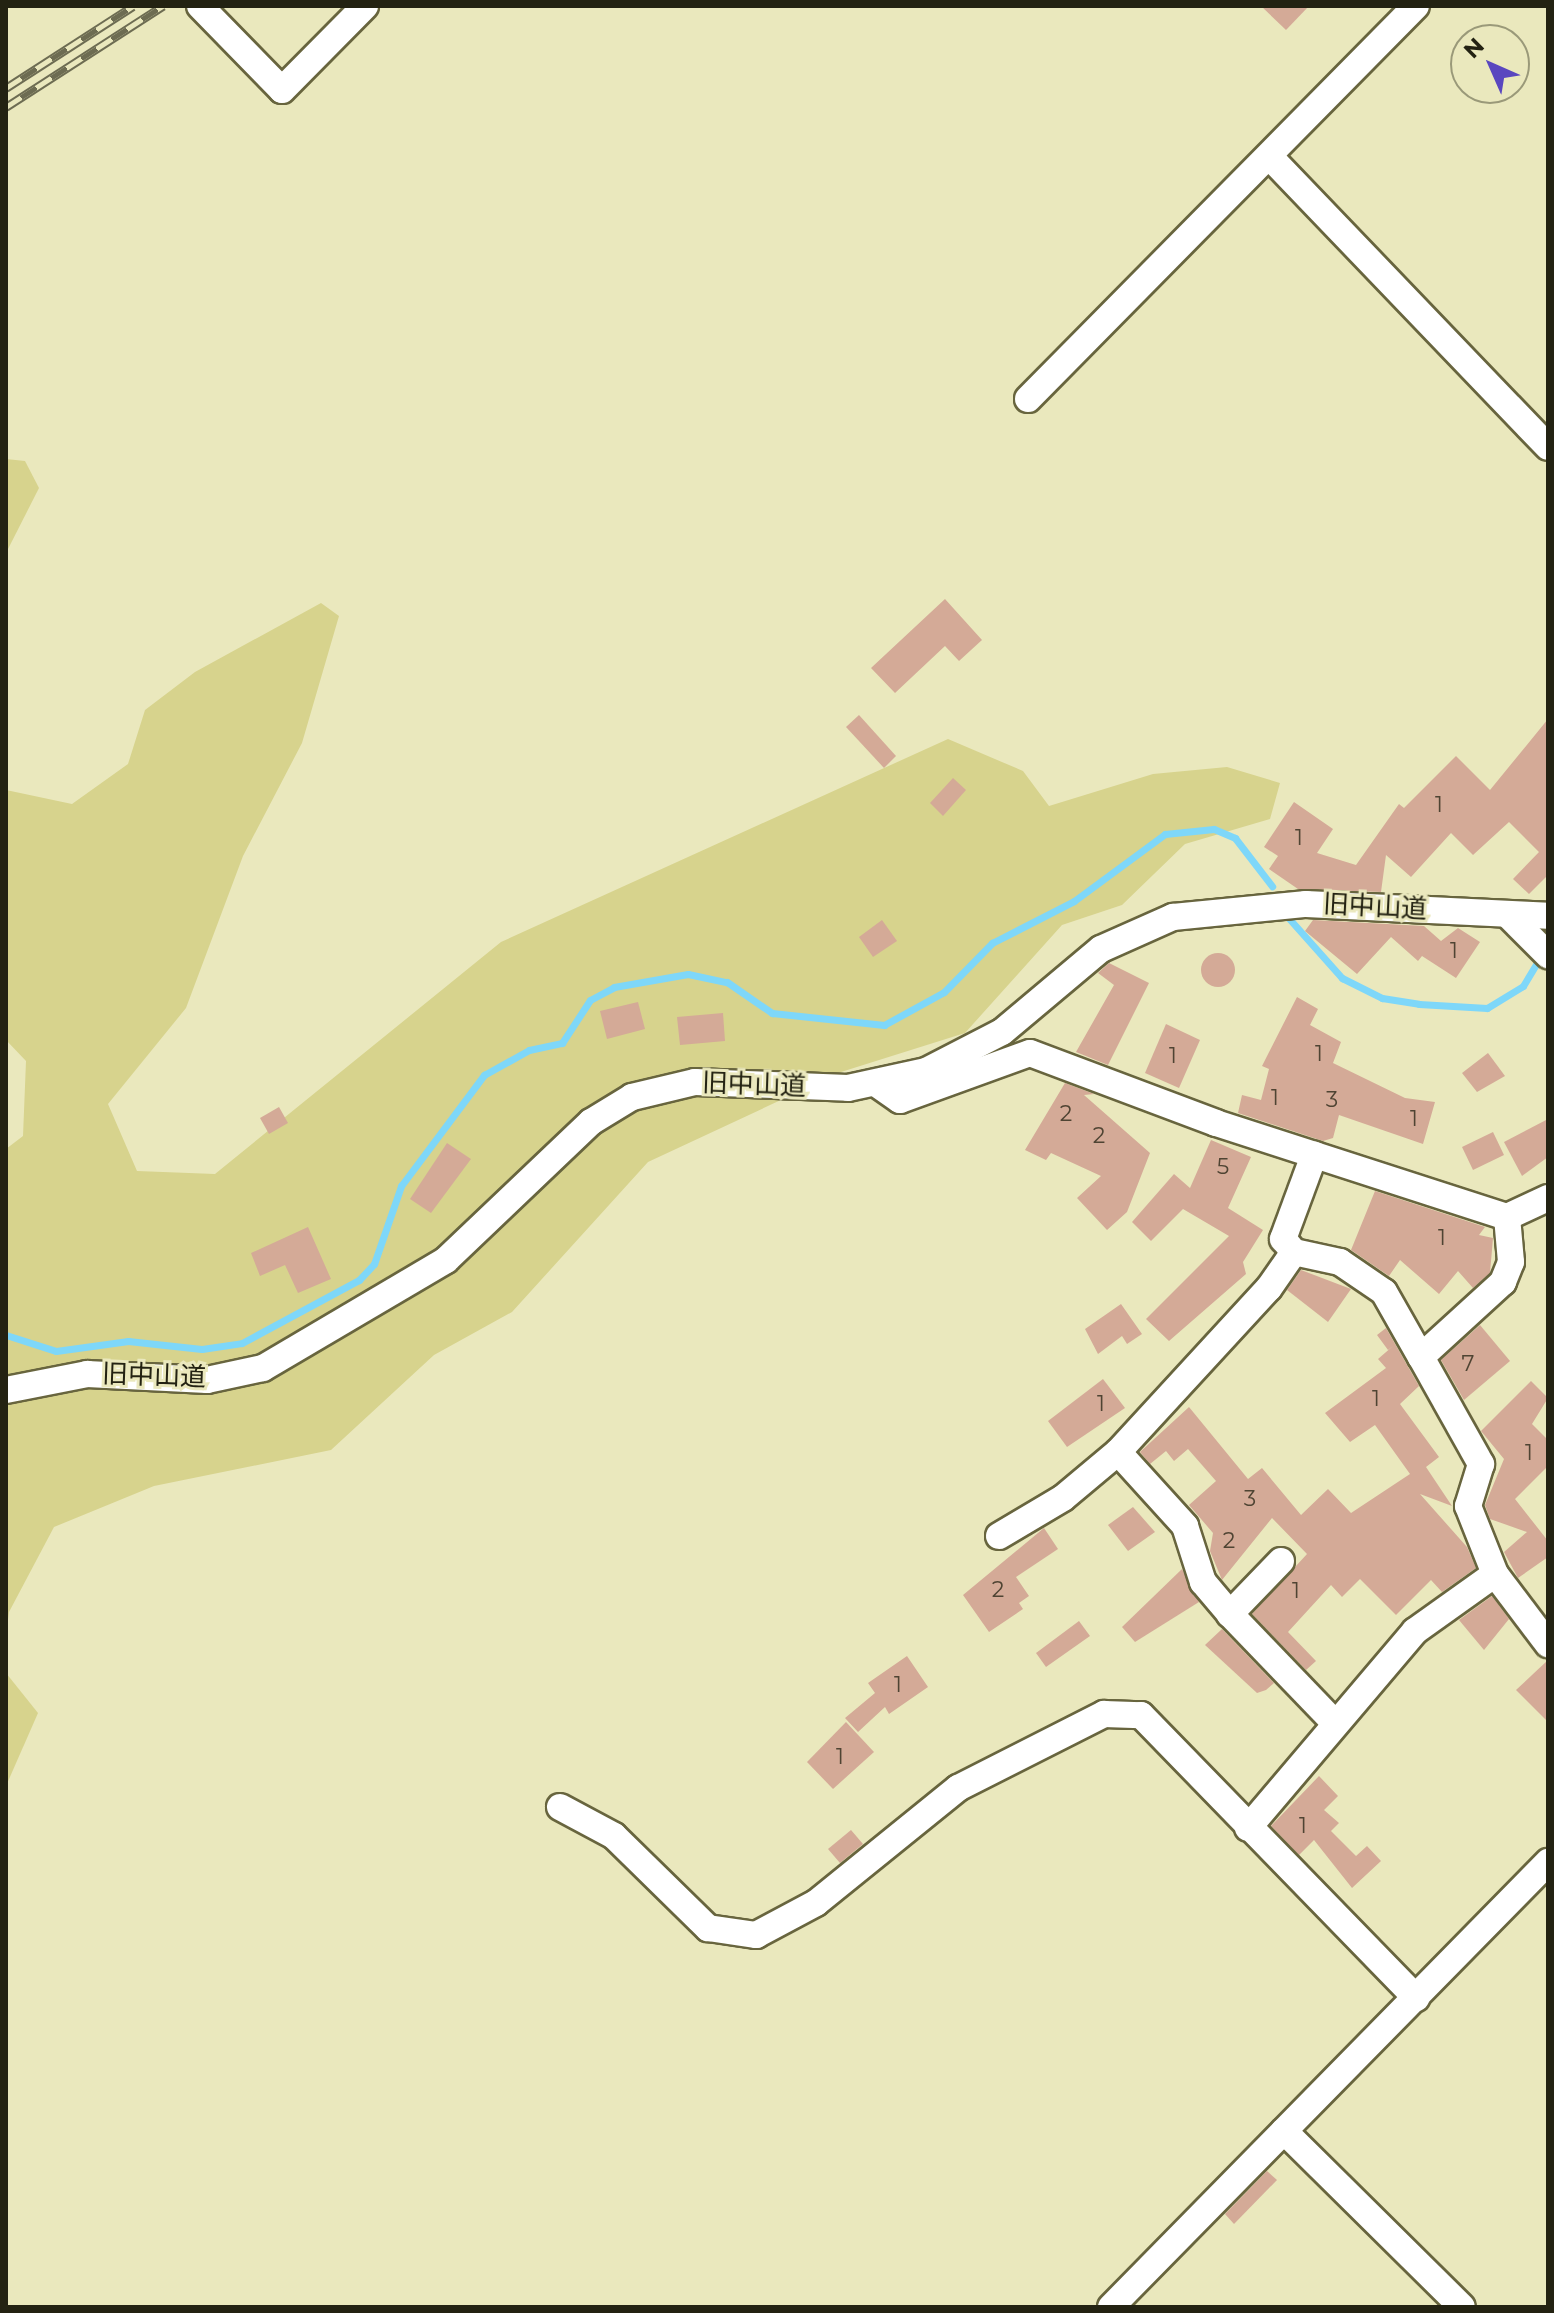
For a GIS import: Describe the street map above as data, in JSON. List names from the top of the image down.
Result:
{
  "streets": {
    "street": ["旧中山道"]
  },
  "house_numbers": [
    "1",
    "1",
    "1",
    "1",
    "1",
    "1",
    "3",
    "2",
    "1",
    "2",
    "5",
    "1",
    "7",
    "1",
    "1",
    "1",
    "3",
    "2",
    "2",
    "1",
    "1",
    "1",
    "1"
  ],
  "north": "top left"
}
